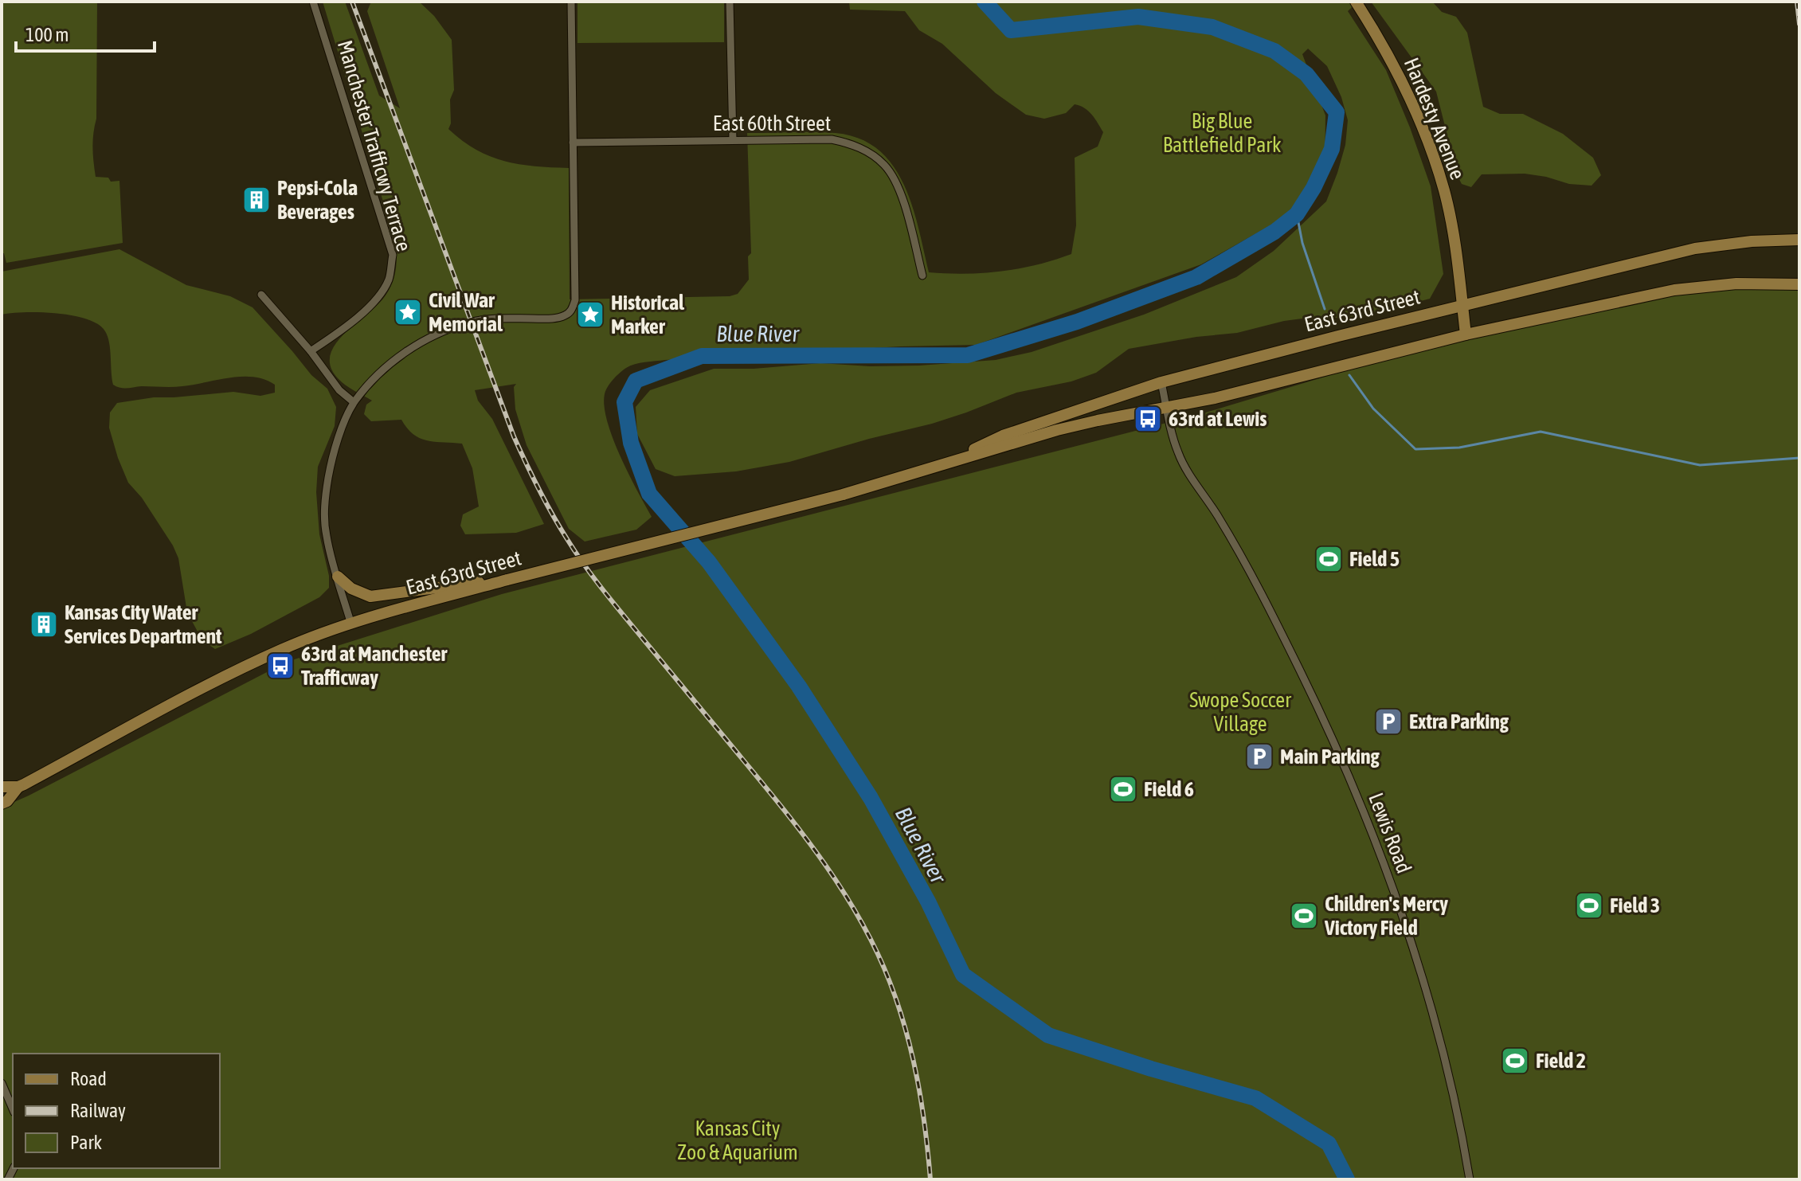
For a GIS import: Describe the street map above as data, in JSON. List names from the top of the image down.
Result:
{
  "streets": {
    "main road": ["Hardesty Avenue", "East 63rd Street"],
    "street": ["East 60th Street", "Manchester Trafficwy Terrace", "Lewis Road"]
  },
  "crossings": [
    ["Hardesty Avenue", "East 63rd Street"],
    ["East 63rd Street", "Lewis Road"]
  ],
  "water": ["Blue River"],
  "parks": ["Big Blue Battlefield Park", "Swope Soccer Village", "Kansas City Zoo & Aquarium"],
  "places": {
    "building": ["Pepsi-Cola Beverages", "Kansas City Water Services Department"],
    "place": ["Civil War Memorial", "Historical Marker"],
    "bus stop": ["63rd at Lewis", "63rd at Manchester Trafficway"],
    "sports": [
      "Field 5",
      "Field 6",
      "Field 3",
      "Children's Mercy Victory Field",
      "Field 2"
    ],
    "parking": ["Extra Parking", "Main Parking"]
  },
  "legend": ["Road", "Railway", "Park"],
  "scale_bar": "100 m"
}
